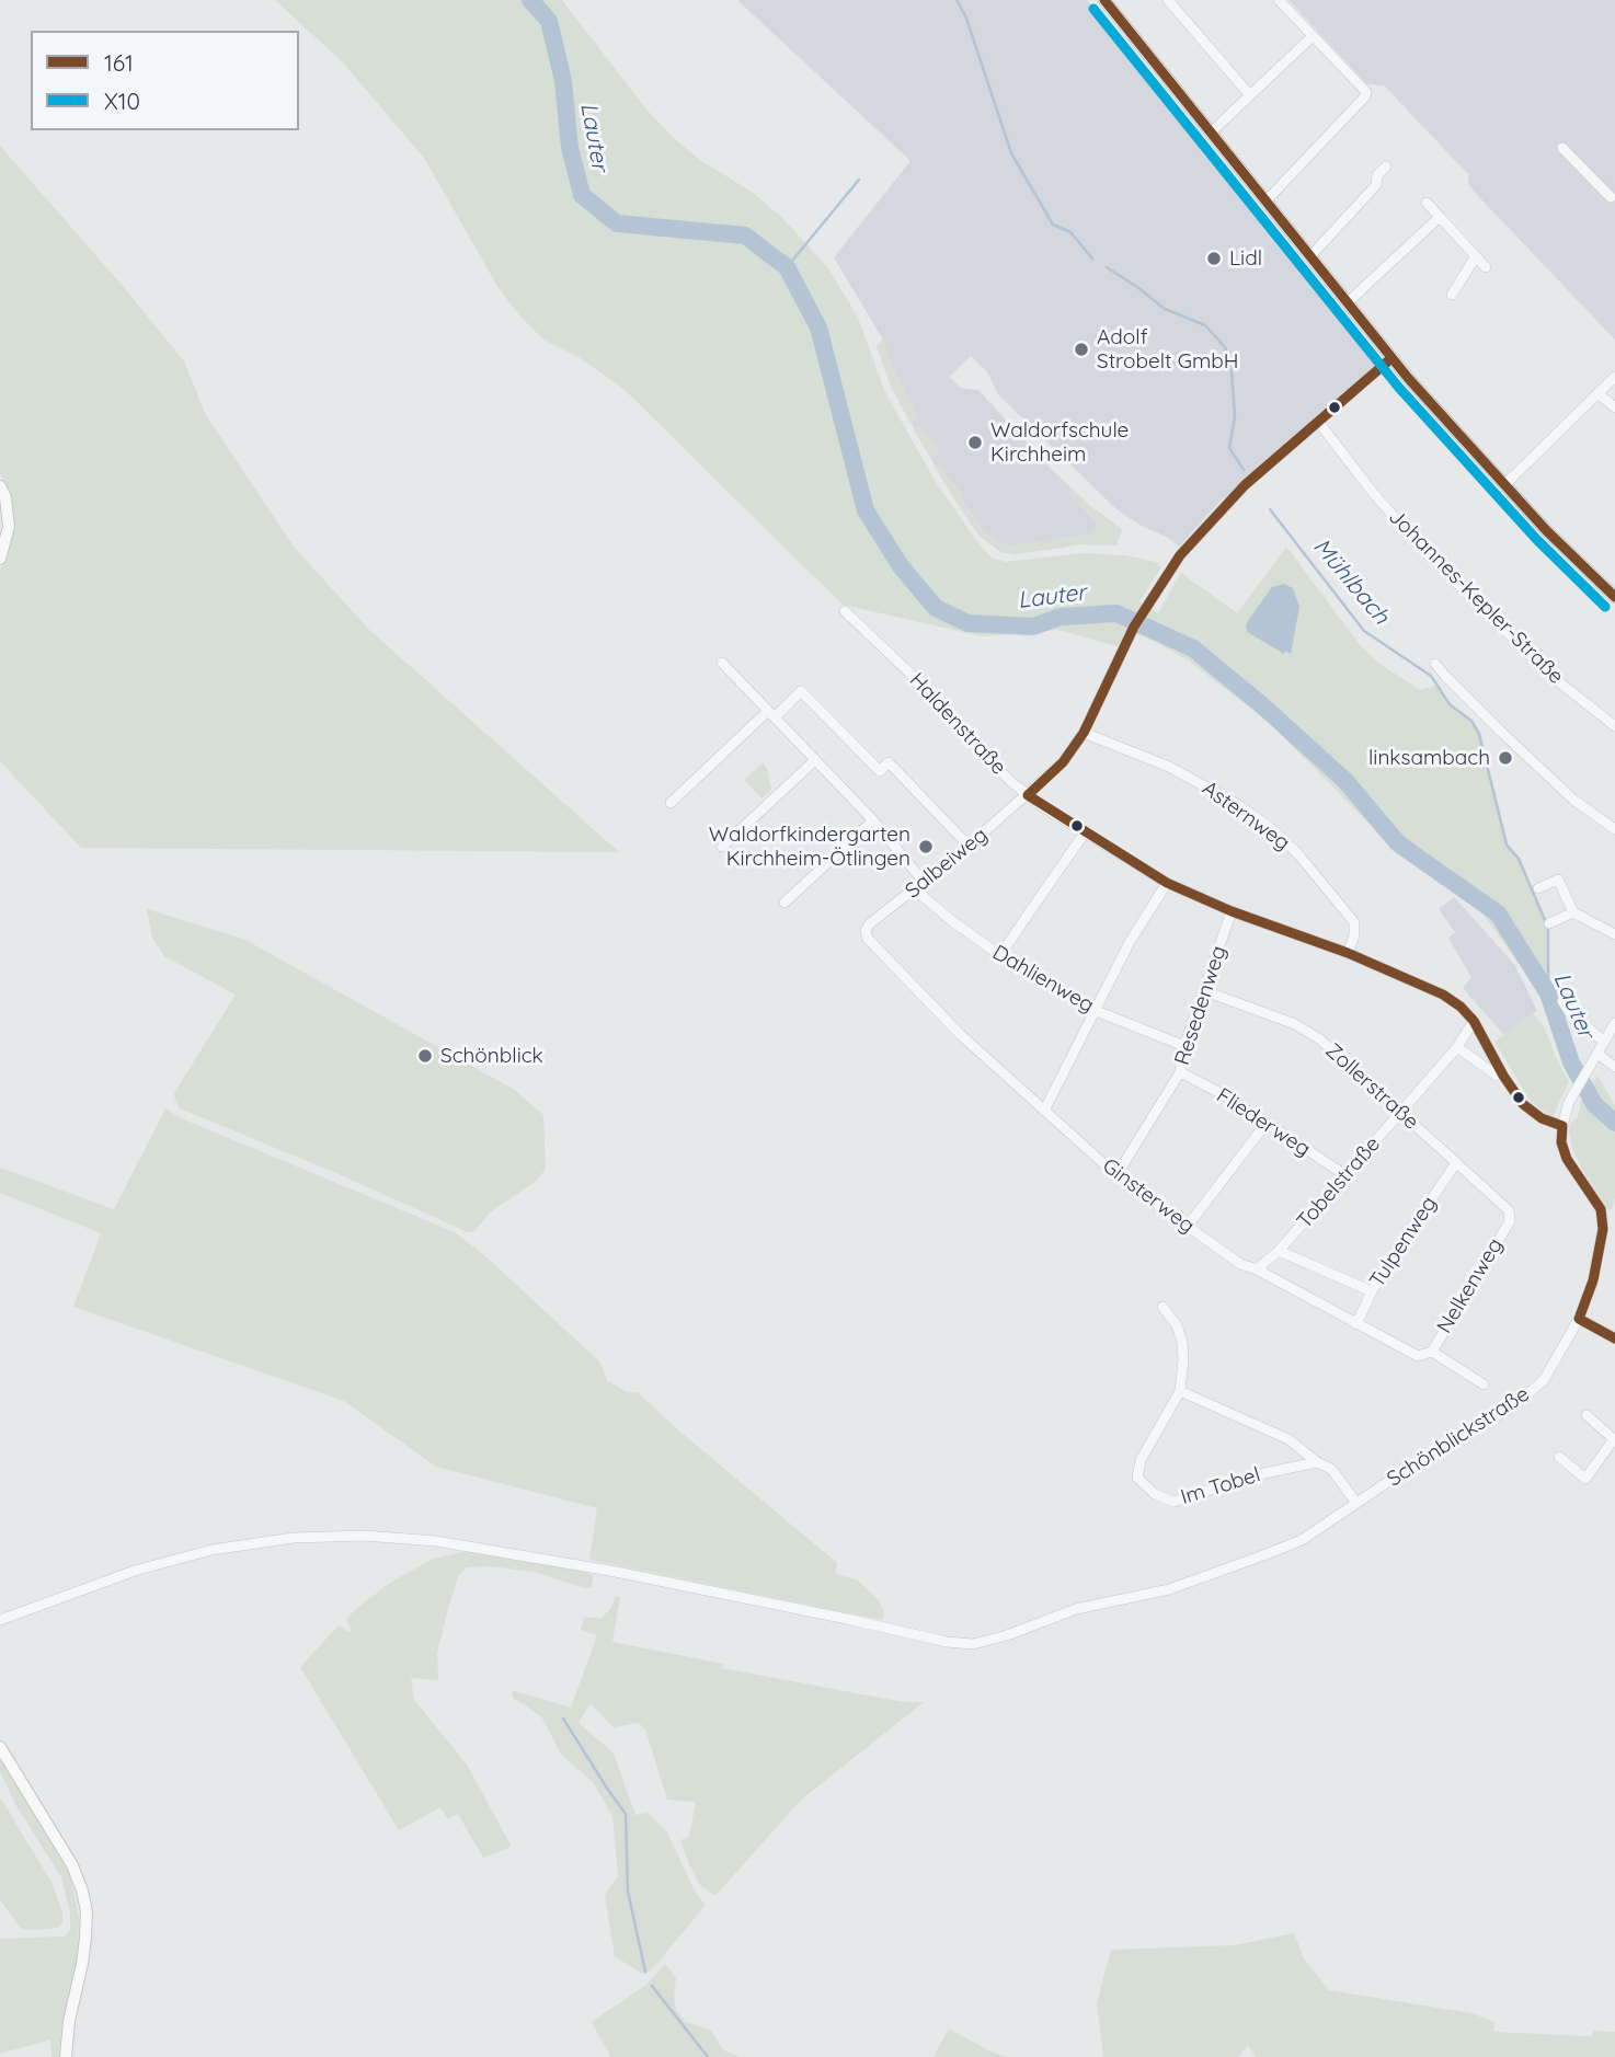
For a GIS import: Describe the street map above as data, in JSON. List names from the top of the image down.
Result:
{
  "streets": {
    "street": [
      "Johannes-Kepler-Straße",
      "Haldenstraße",
      "Asternweg",
      "Salbeiweg",
      "Dahlienweg",
      "Resedenweg",
      "Zollerstraße",
      "Fliederweg",
      "Tobelstraße",
      "Ginsterweg",
      "Tulpenweg",
      "Nelkenweg",
      "Schönblickstraße",
      "Im Tobel"
    ]
  },
  "crossings": [
    ["Haldenstraße", "Asternweg"],
    ["Haldenstraße", "Salbeiweg"],
    ["Haldenstraße", "Resedenweg"],
    ["Haldenstraße", "Tobelstraße"],
    ["Haldenstraße", "Schönblickstraße"],
    ["Salbeiweg", "Dahlienweg"],
    ["Salbeiweg", "Ginsterweg"],
    ["Dahlienweg", "Resedenweg"],
    ["Resedenweg", "Zollerstraße"],
    ["Resedenweg", "Fliederweg"],
    ["Resedenweg", "Ginsterweg"],
    ["Zollerstraße", "Tobelstraße"],
    ["Zollerstraße", "Tulpenweg"],
    ["Zollerstraße", "Nelkenweg"],
    ["Fliederweg", "Tobelstraße"],
    ["Tobelstraße", "Ginsterweg"],
    ["Ginsterweg", "Tulpenweg"],
    ["Ginsterweg", "Nelkenweg"]
  ],
  "water": ["Lauter", "Mühlbach"],
  "places": [
    "Lidl",
    "Adolf Strobelt GmbH",
    "Waldorfschule Kirchheim",
    "linksambach",
    "Waldorfkindergarten Kirchheim-Ötlingen",
    "Schönblick"
  ],
  "lines": ["transit line 161", "transit line X10"],
  "legend": ["161", "X10"]
}
